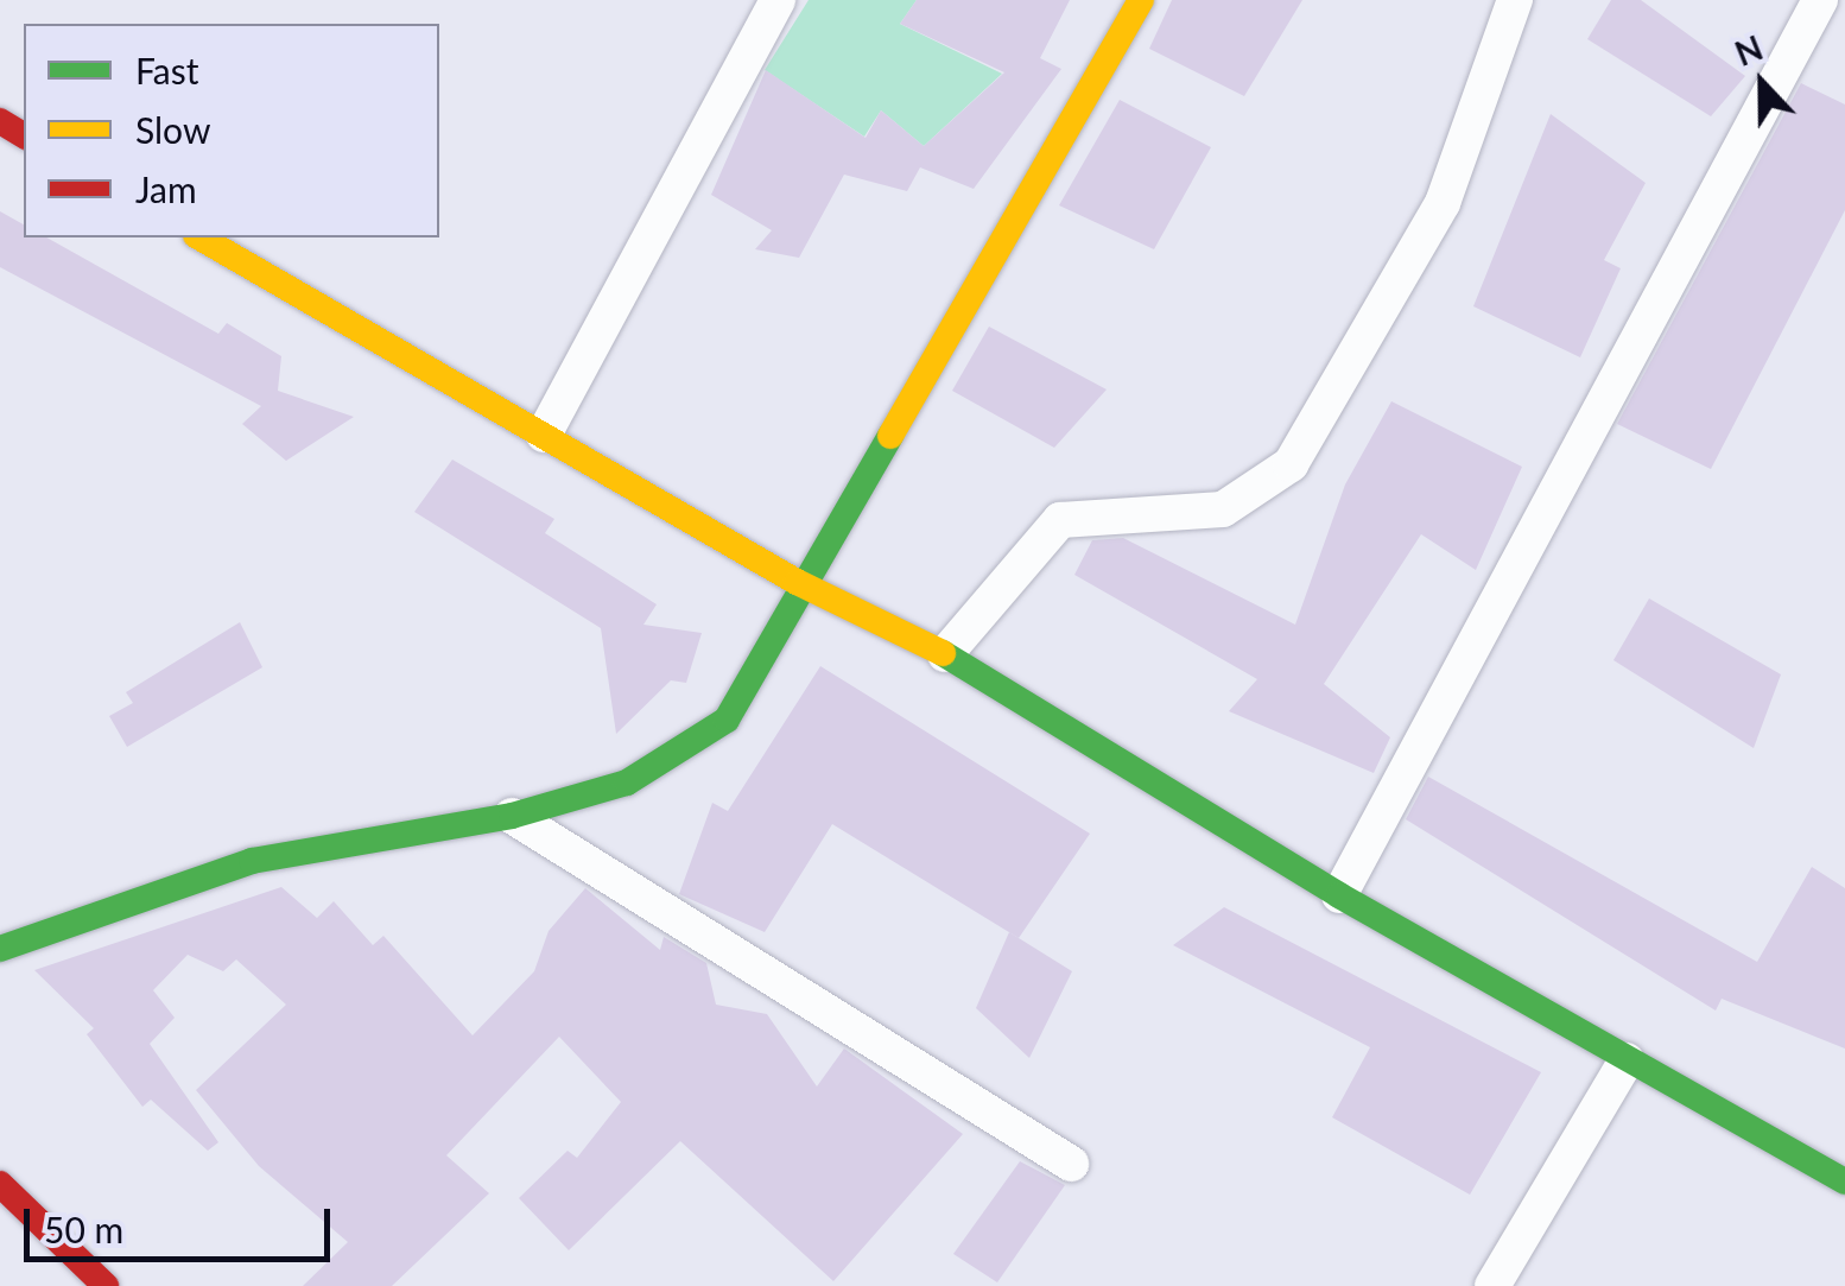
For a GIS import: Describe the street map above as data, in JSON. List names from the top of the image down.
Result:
{
  "legend": ["Fast", "Slow", "Jam"],
  "scale_bar": "50 m",
  "north": "top"
}
